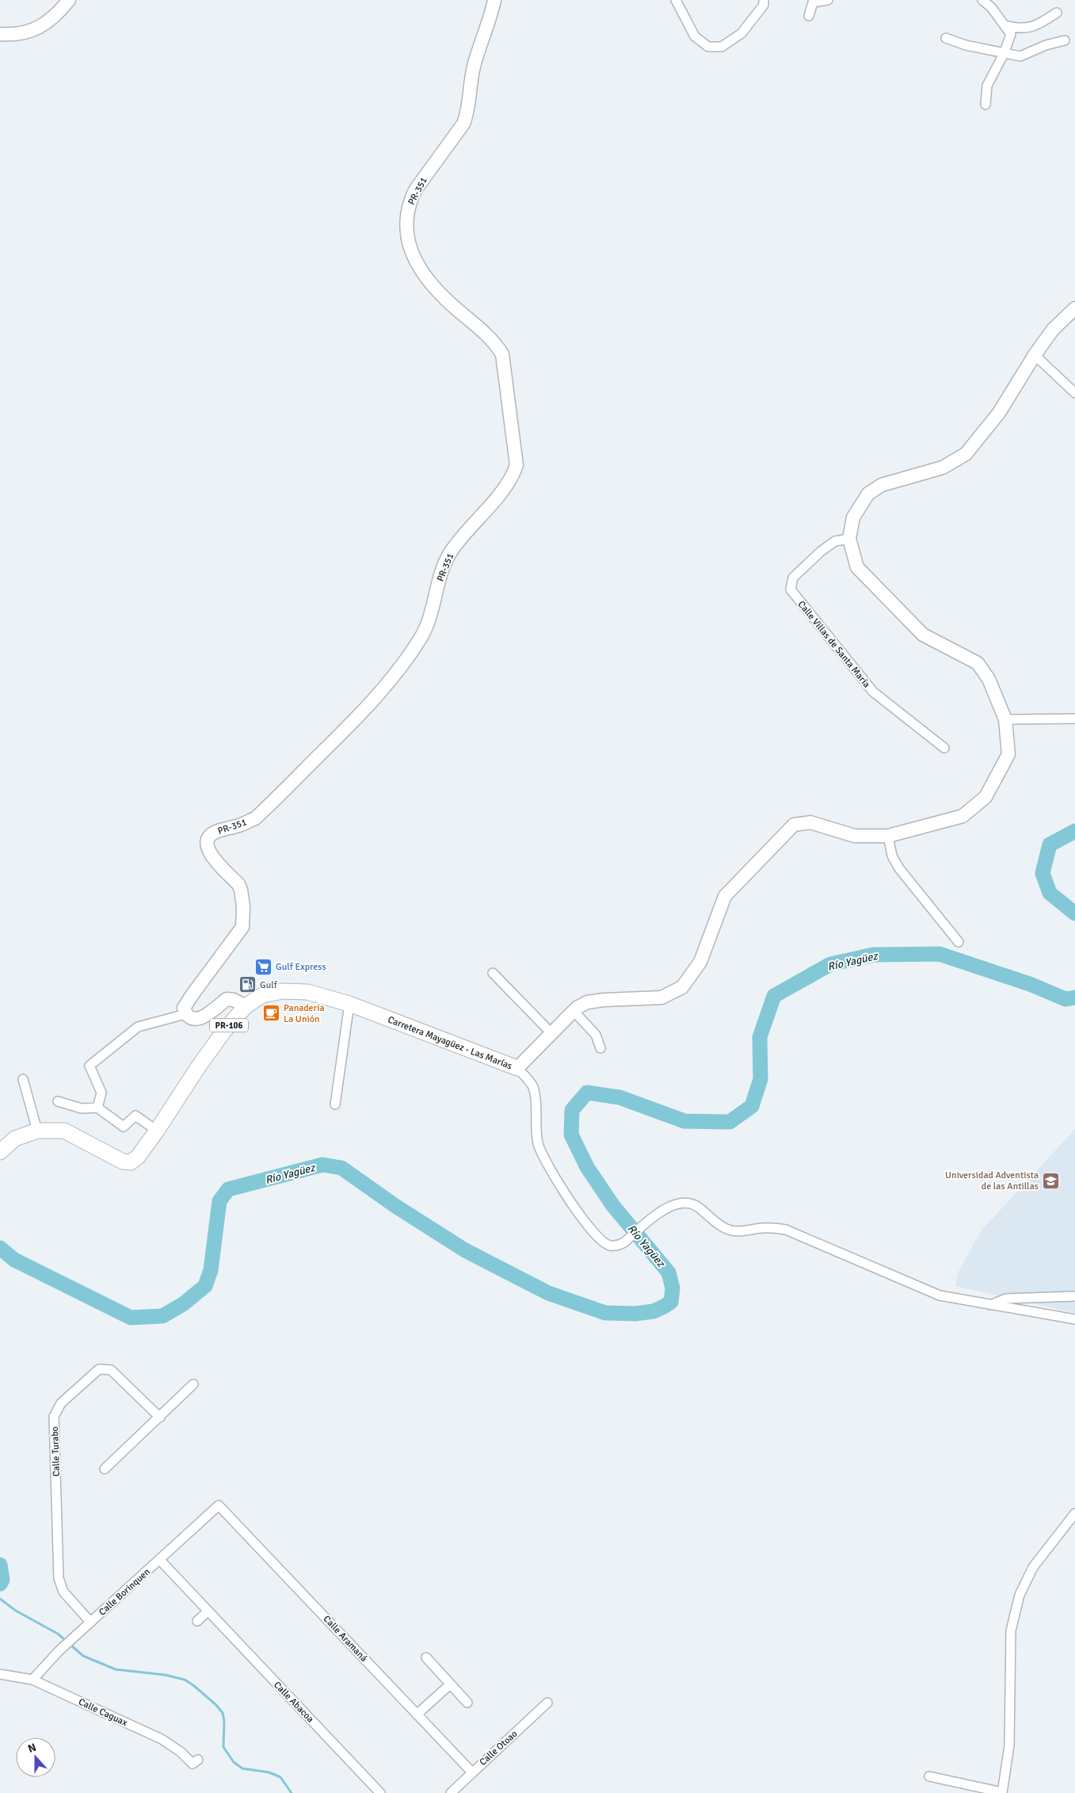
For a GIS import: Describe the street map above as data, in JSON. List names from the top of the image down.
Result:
{
  "streets": {
    "main road": ["PR-106", "Carretera Mayagüez - Las Marías"],
    "street": [
      "PR-351",
      "Calle Villas de Santa María",
      "Calle Turabo",
      "Calle Borinquen",
      "Calle Aramaná",
      "Calle Abacoa",
      "Calle Caguax",
      "Calle Otoao"
    ]
  },
  "crossings": [
    ["Calle Villas de Santa María", "Carretera Mayagüez - Las Marías"],
    ["Calle Turabo", "Calle Borinquen"],
    ["Calle Borinquen", "Calle Aramaná"],
    ["Calle Borinquen", "Calle Abacoa"],
    ["Calle Borinquen", "Calle Caguax"],
    ["Calle Aramaná", "Calle Otoao"]
  ],
  "water": ["Río Yagüez"],
  "places": {
    "supermarket": ["Gulf Express"],
    "fuel station": ["Gulf"],
    "cafe": ["Panadería La Unión"],
    "school or university": ["Universidad Adventista de las Antillas"]
  },
  "north": "top"
}
